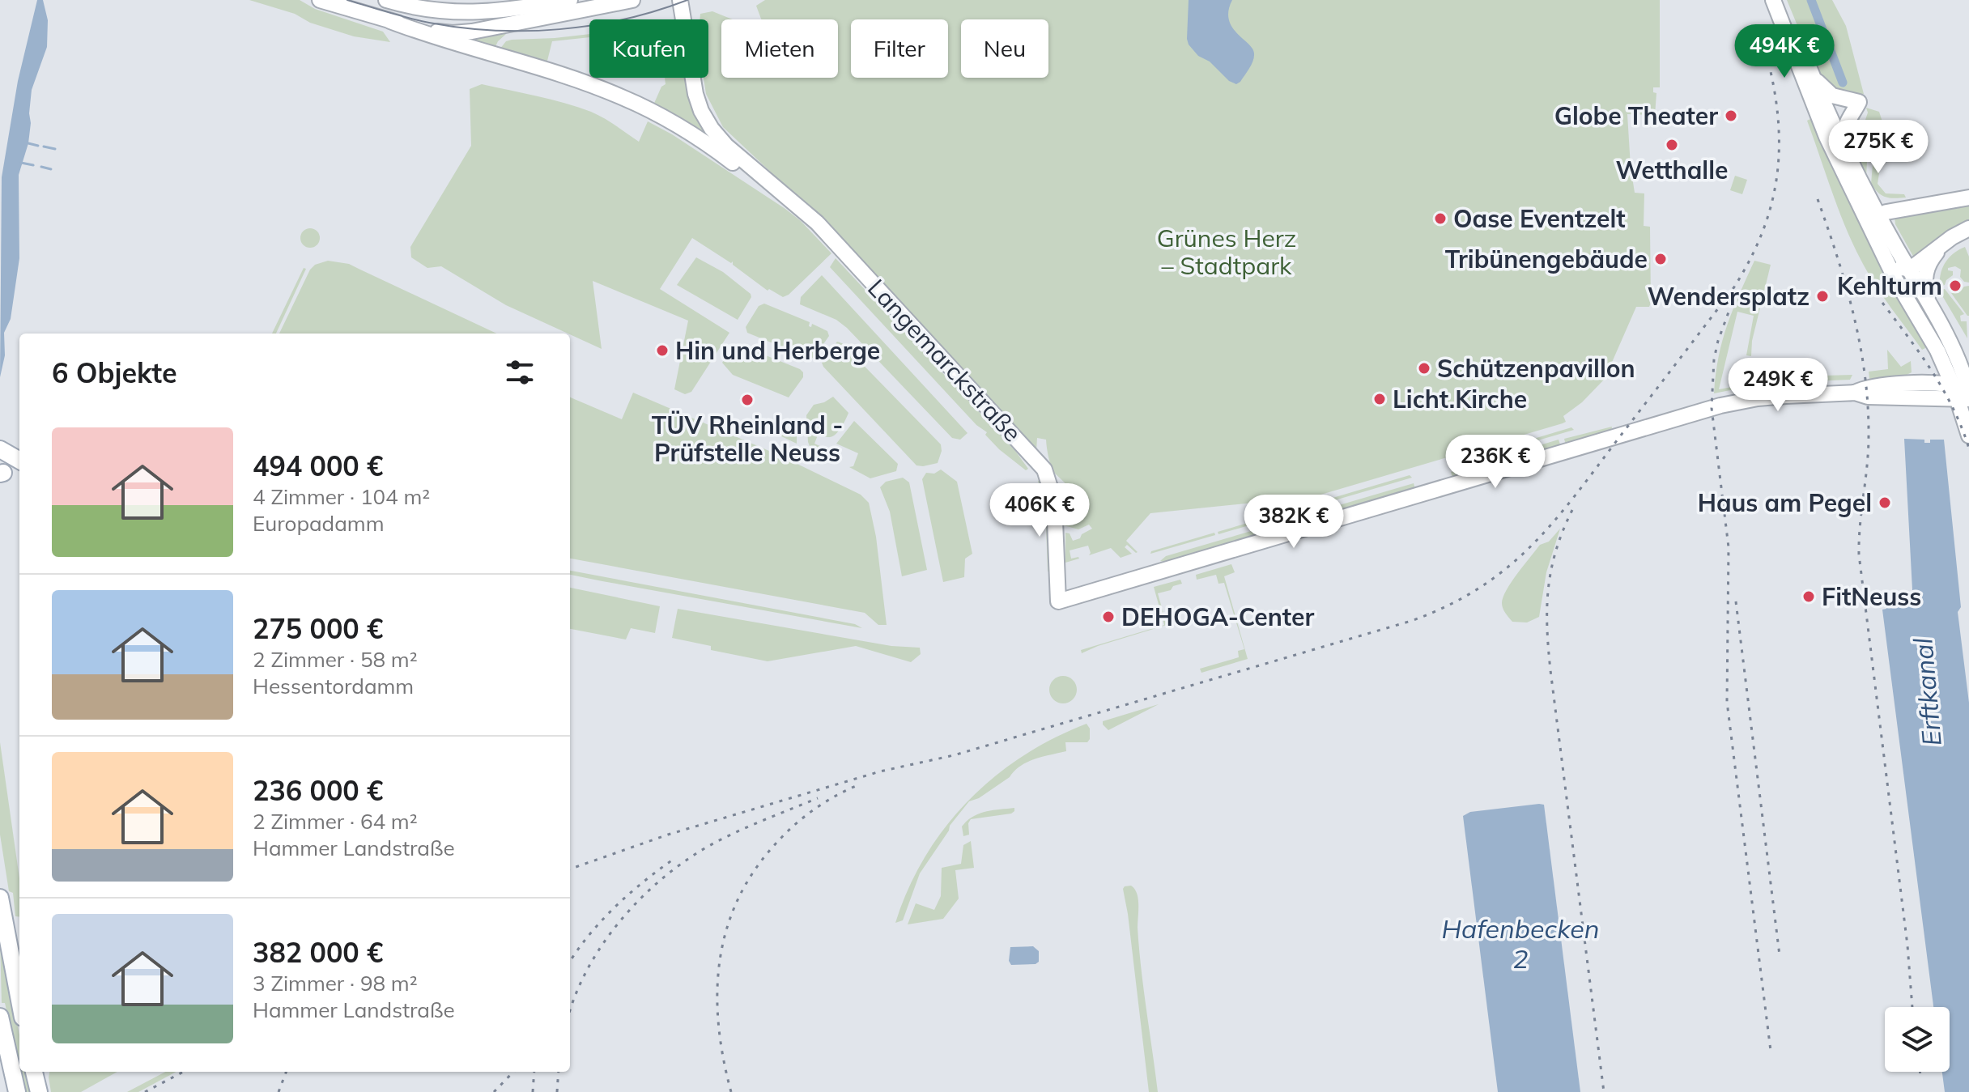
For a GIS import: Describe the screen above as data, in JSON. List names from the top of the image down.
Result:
{
  "streets": {
    "main road": ["Langemarckstraße"]
  },
  "water": ["Erftkanal", "Hafenbecken 2"],
  "parks": ["Grünes Herz – Stadtpark"],
  "places": [
    "Globe Theater",
    "Wetthalle",
    "Oase Eventzelt",
    "Tribünengebäude",
    "Kehlturm",
    "Wendersplatz",
    "Hin und Herberge",
    "Schützenpavillon",
    "Licht.Kirche",
    "TÜV Rheinland - Prüfstelle Neuss",
    "Haus am Pegel",
    "FitNeuss",
    "DEHOGA-Center"
  ],
  "page": {
    "chip": [
      "Kaufen",
      "Mieten",
      "Filter",
      "Neu"
    ],
    "price": [
      "494K €",
      "275K €",
      "249K €",
      "236K €",
      "406K €",
      "382K €"
    ],
    "heading": "6 Objekte",
    "list": [
      {
        "name": "494 000 €",
        "note": "4 Zimmer · 104 m² · Europadamm"
      },
      {
        "name": "275 000 €",
        "note": "2 Zimmer · 58 m² · Hessentordamm"
      },
      {
        "name": "236 000 €",
        "note": "2 Zimmer · 64 m² · Hammer Landstraße"
      },
      {
        "name": "382 000 €",
        "note": "3 Zimmer · 98 m² · Hammer Landstraße"
      }
    ]
  }
}
